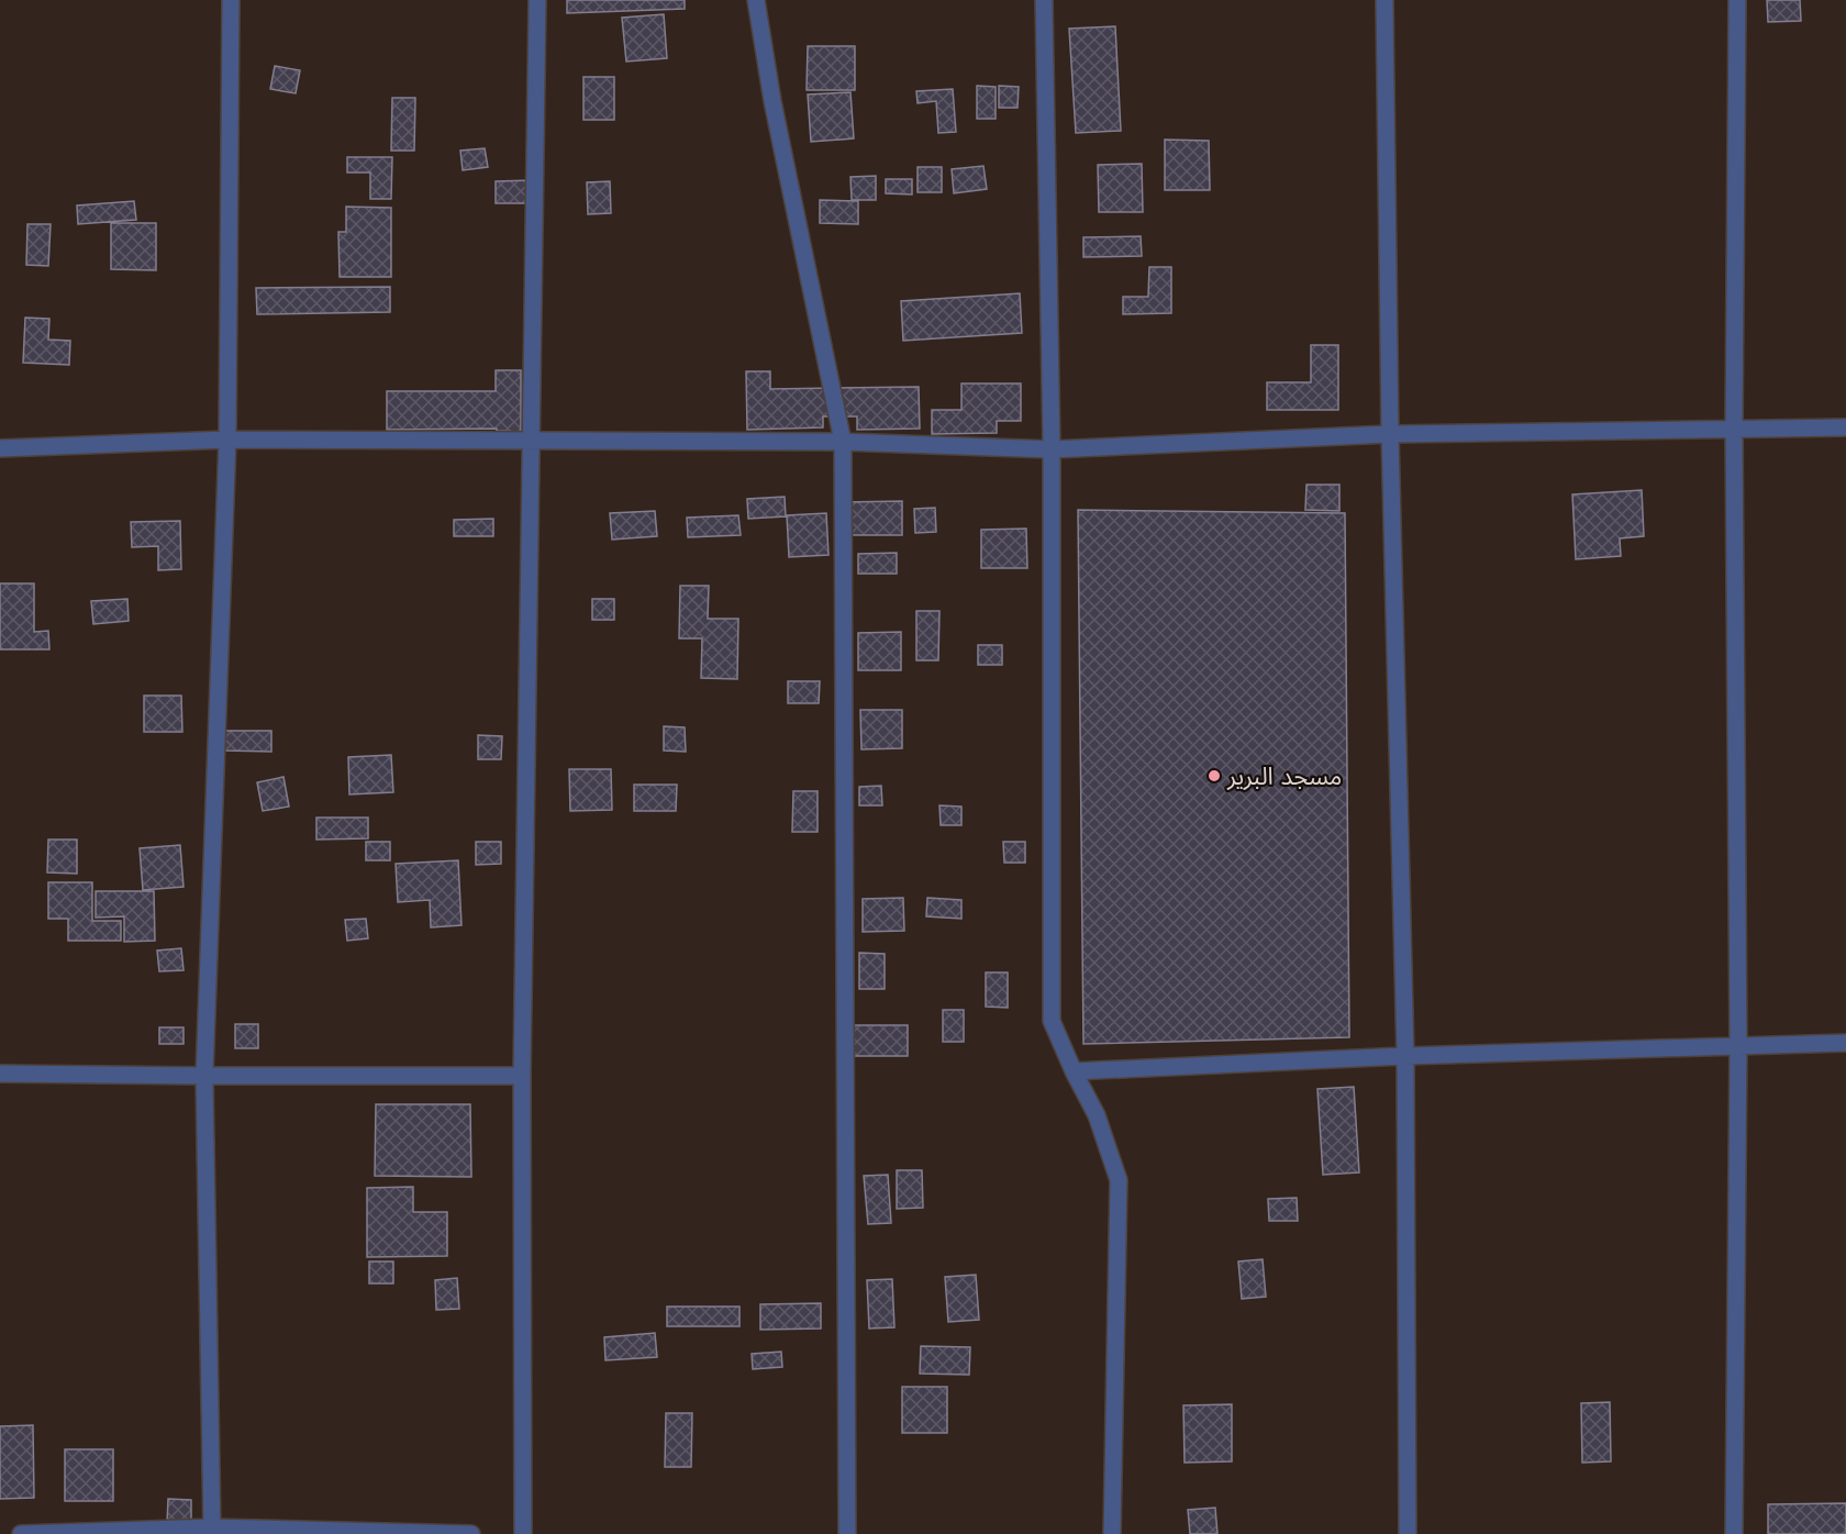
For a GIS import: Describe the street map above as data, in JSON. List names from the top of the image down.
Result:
{
  "places": ["مسجد البرير"]
}
